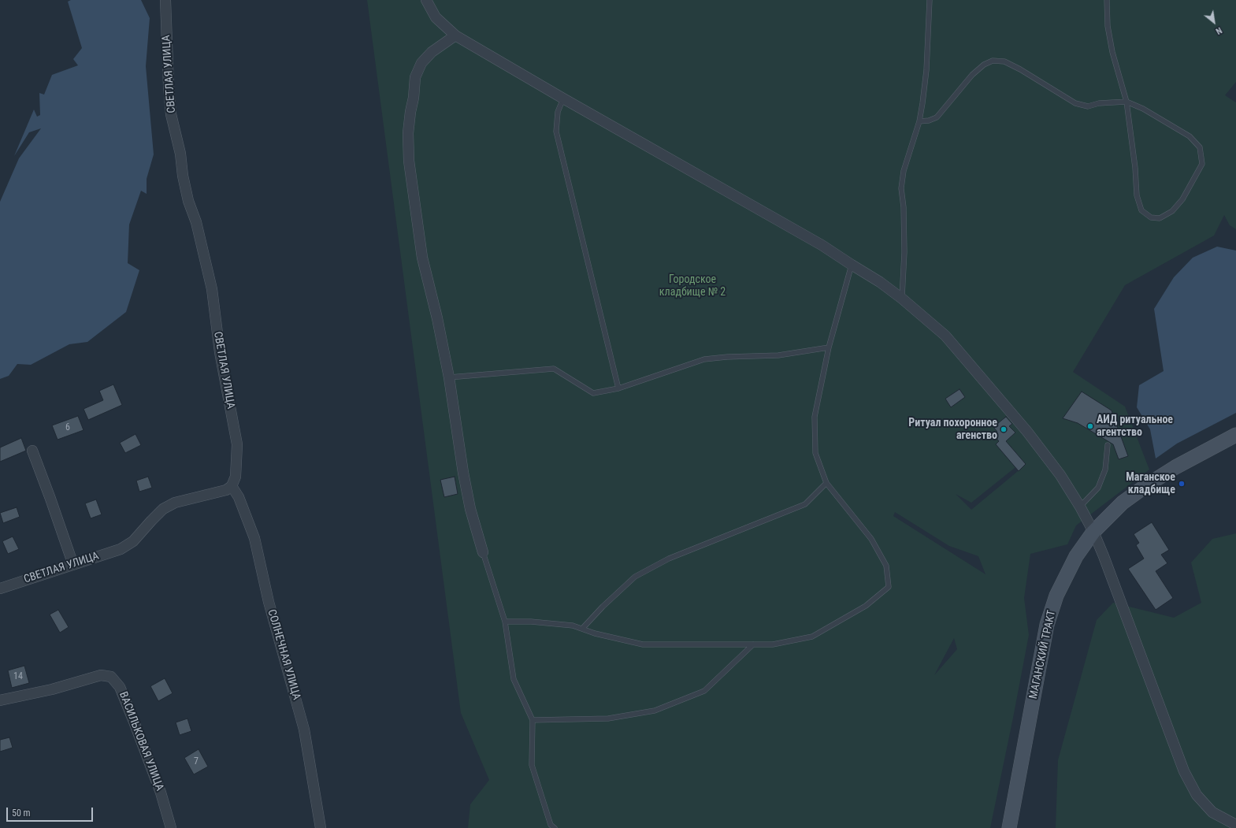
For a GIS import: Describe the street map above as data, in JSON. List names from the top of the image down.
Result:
{
  "streets": {
    "main road": ["МАГАНСКИЙ ТРАКТ"],
    "street": ["СВЕТЛАЯ УЛИЦА", "СОЛНЕЧНАЯ УЛИЦА", "ВАСИЛЬКОВАЯ УЛИЦА"]
  },
  "crossings": [
    ["СВЕТЛАЯ УЛИЦА", "СОЛНЕЧНАЯ УЛИЦА"]
  ],
  "parks": ["Городское кладбище № 2"],
  "places": ["АИД ритуальное агентство", "Ритуал похоронное агенство", "Маганское кладбище"],
  "house_numbers": ["6", "14", "7"],
  "scale_bar": "50 m",
  "north": "bottom right"
}
